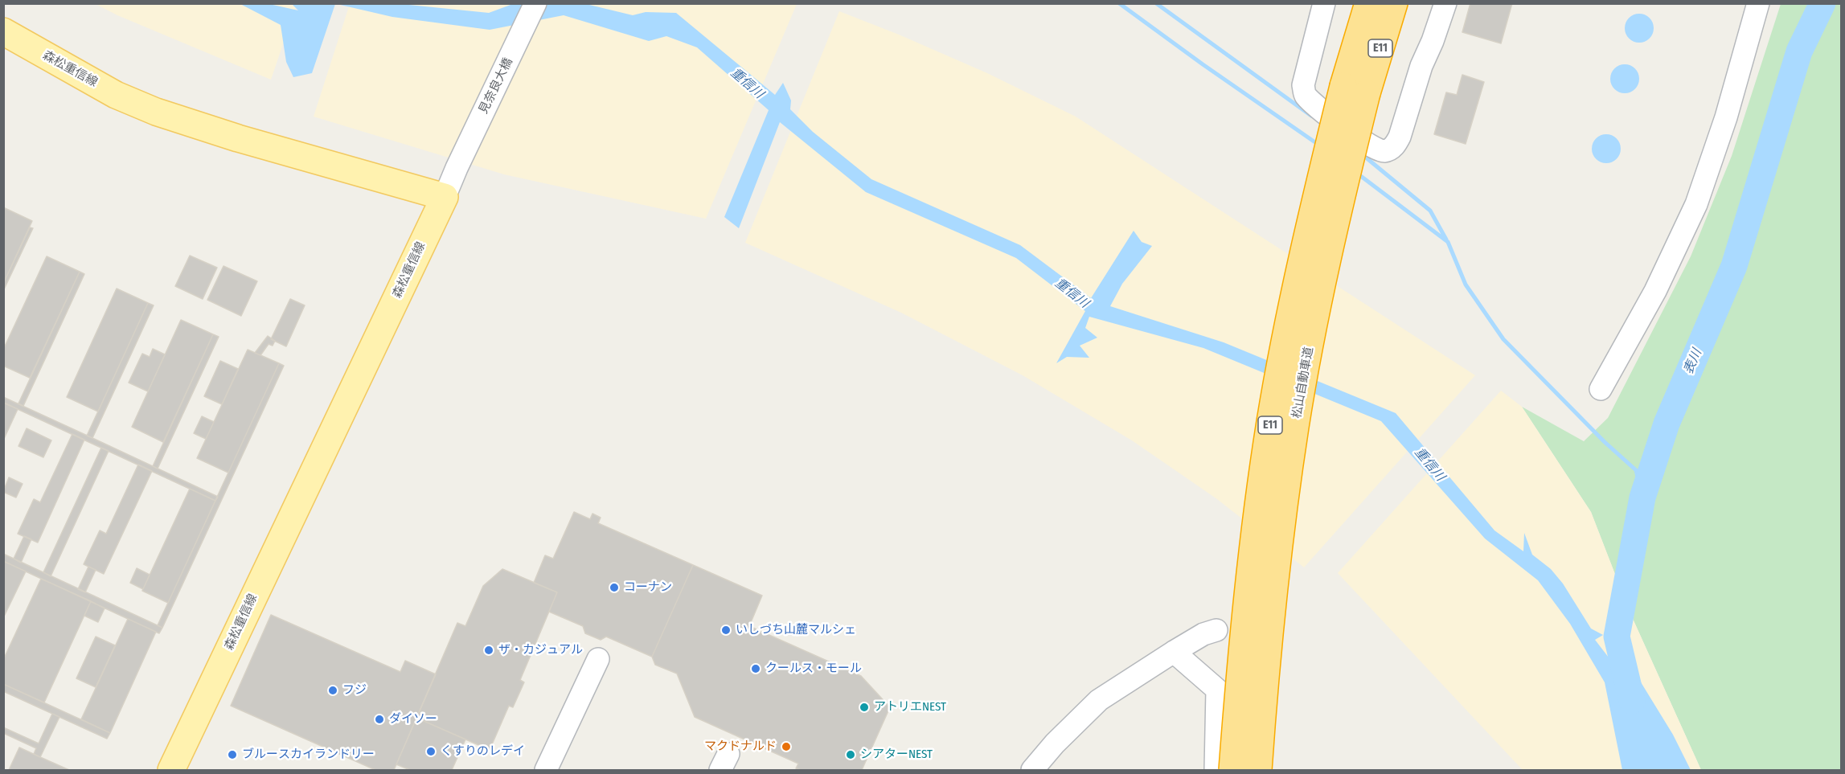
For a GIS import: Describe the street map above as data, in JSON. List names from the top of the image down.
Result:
{
  "streets": {
    "highway": ["E11", "松山自動車道"],
    "main road": ["森松重信線"],
    "street": ["見奈良大橋"]
  },
  "crossings": [
    ["森松重信線", "見奈良大橋"]
  ],
  "water": ["重信川", "表川"],
  "places": [
    "コーナン",
    "いしづち山麓マルシェ",
    "ザ・カジュアル",
    "クールス・モール",
    "フジ",
    "アトリエNEST",
    "ダイソー",
    "マクドナルド",
    "くすりのレデイ",
    "ブルースカイランドリー",
    "シアターNEST"
  ]
}
